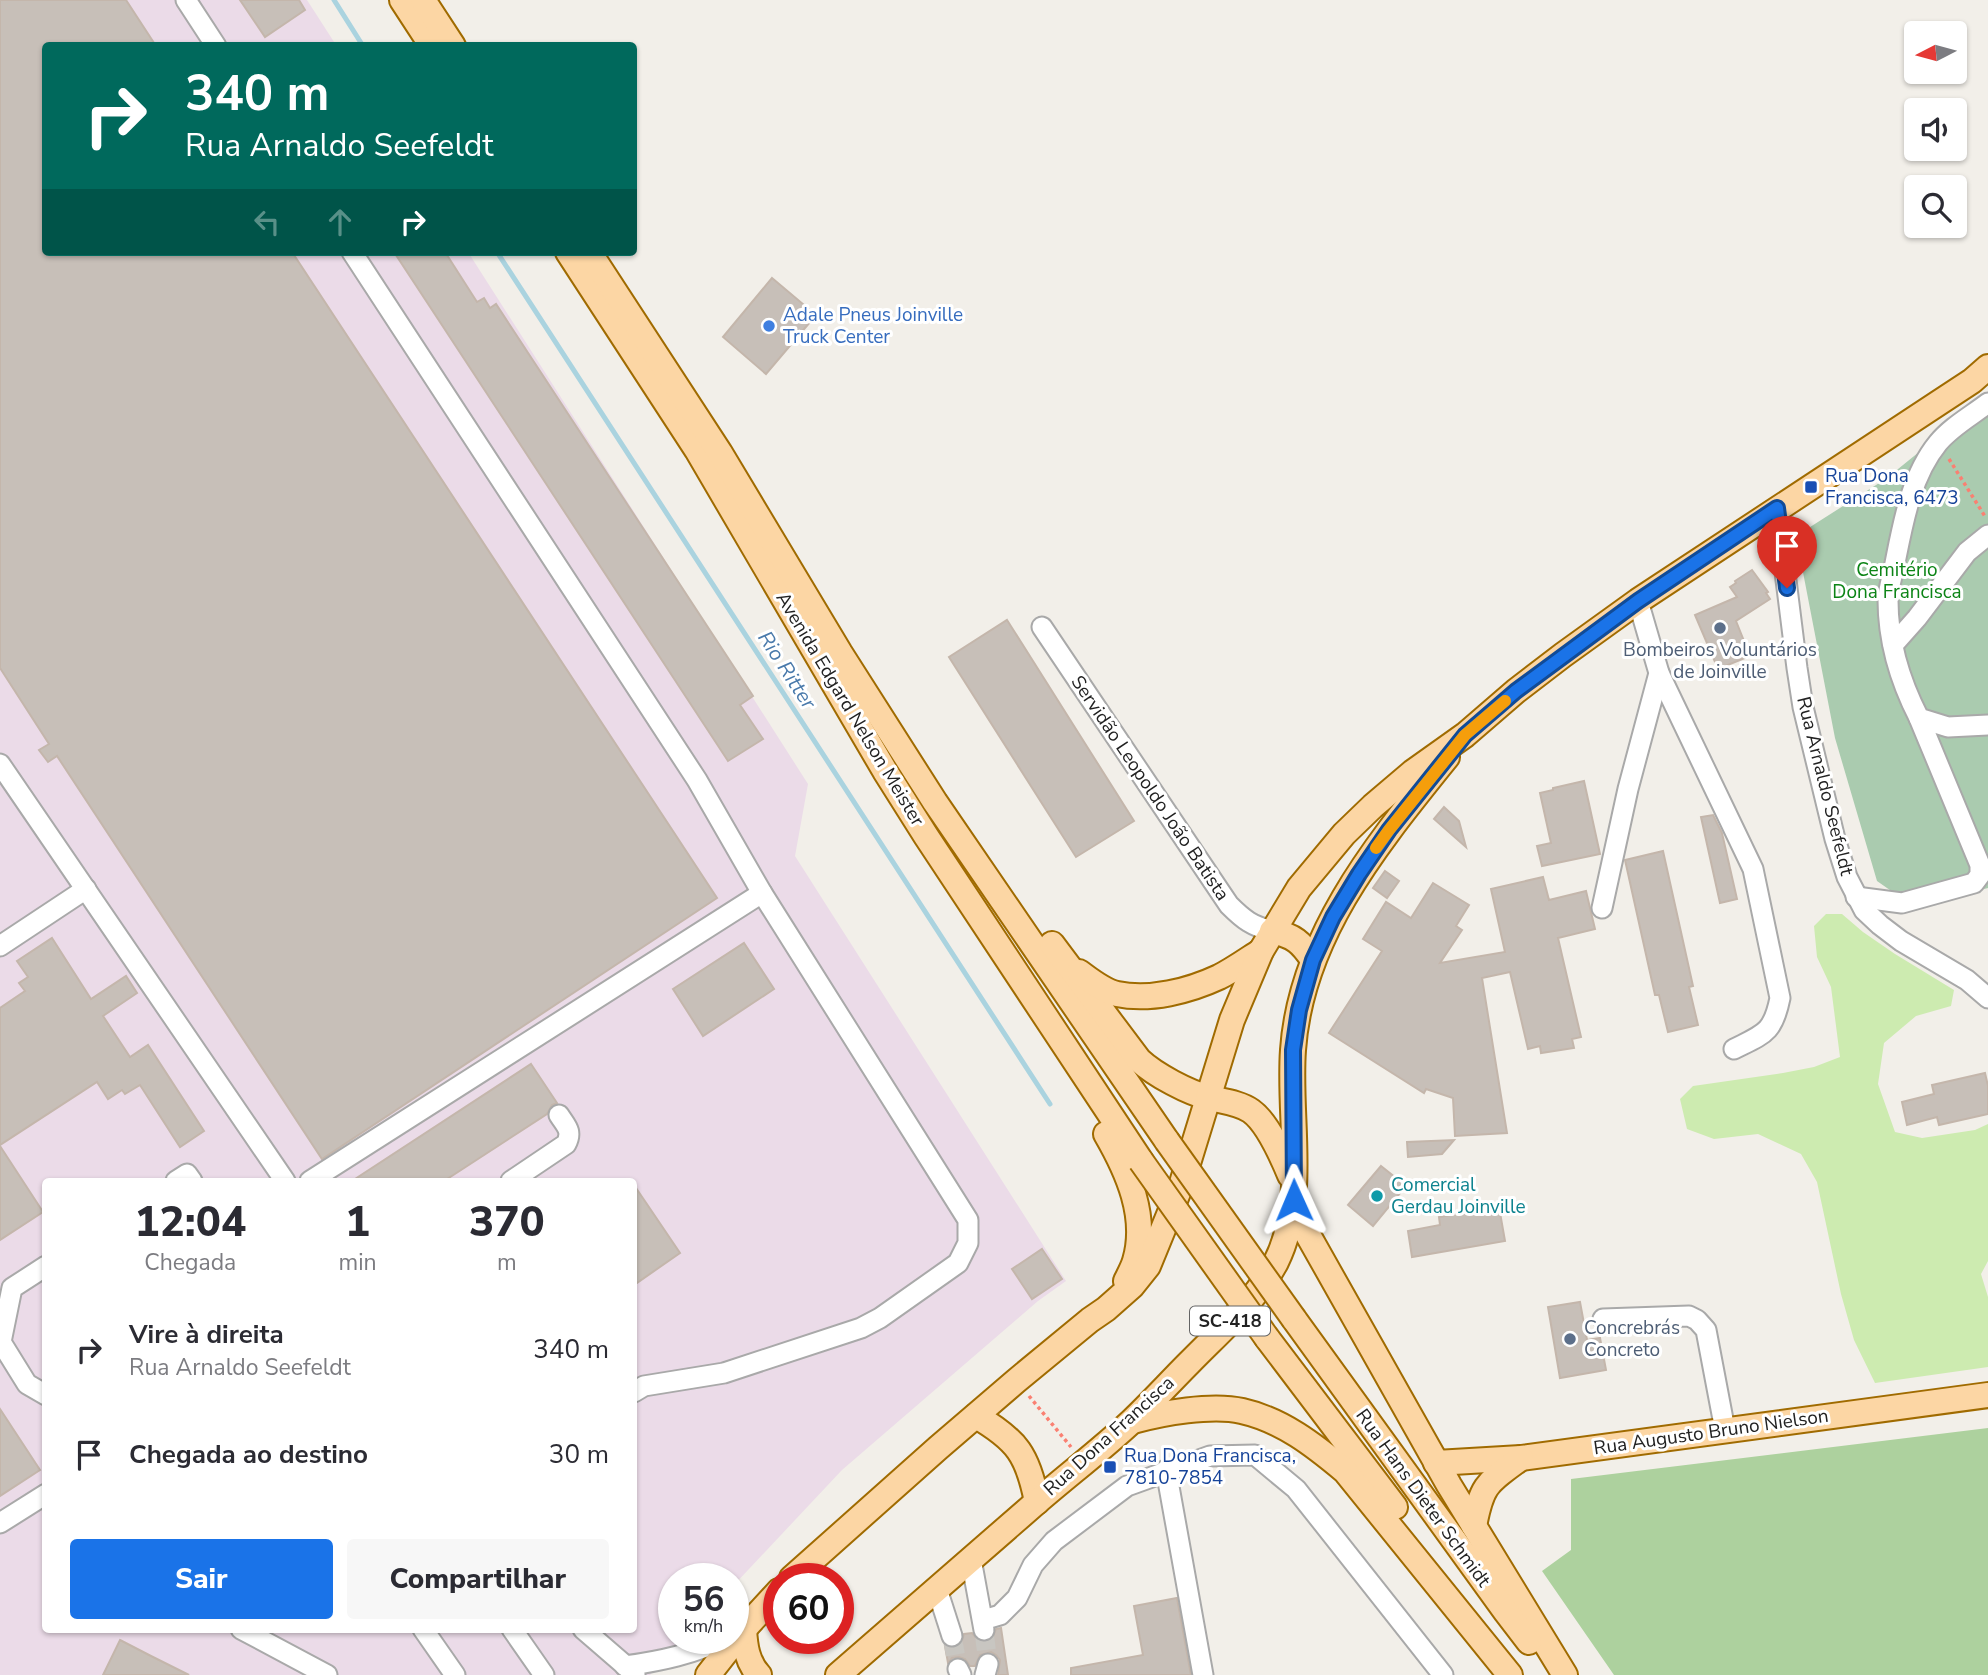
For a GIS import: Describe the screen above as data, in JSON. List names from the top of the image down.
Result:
{
  "streets": {
    "main road": [
      "Avenida Edgard Nelson Meister",
      "SC-418",
      "Rua Augusto Bruno Nielson",
      "Rua Dona Francisca",
      "Rua Hans Dieter Schmidt"
    ],
    "street": ["Rua Arnaldo Seefeldt", "Servidão Leopoldo João Batista"]
  },
  "crossings": [
    ["Avenida Edgard Nelson Meister", "Rua Hans Dieter Schmidt"],
    ["Rua Arnaldo Seefeldt", "Rua Dona Francisca"],
    ["Servidão Leopoldo João Batista", "Rua Dona Francisca"]
  ],
  "water": ["Rio Ritter"],
  "parks": ["Cemitério Dona Francisca"],
  "places": {
    "other": [
      "Adale Pneus Joinville Truck Center",
      "Bombeiros Voluntários de Joinville",
      "Comercial Gerdau Joinville",
      "Concrebrás Concreto"
    ],
    "transit": ["Rua Dona Francisca, 6473", "Rua Dona Francisca, 7810-7854"]
  },
  "north": "left",
  "page": {
    "turn": ["340 m", "Rua Arnaldo Seefeldt"],
    "eta": [
      "12:04",
      "Chegada",
      "1",
      "min",
      "370",
      "m"
    ],
    "list": [
      {
        "name": "Vire à direita",
        "note": "Rua Arnaldo Seefeldt",
        "value": "340 m"
      },
      {
        "name": "Chegada ao destino",
        "value": "30 m"
      }
    ],
    "buttons": ["Sair", "Compartilhar"],
    "speed": "56 km/h",
    "limit": "60"
  }
}
